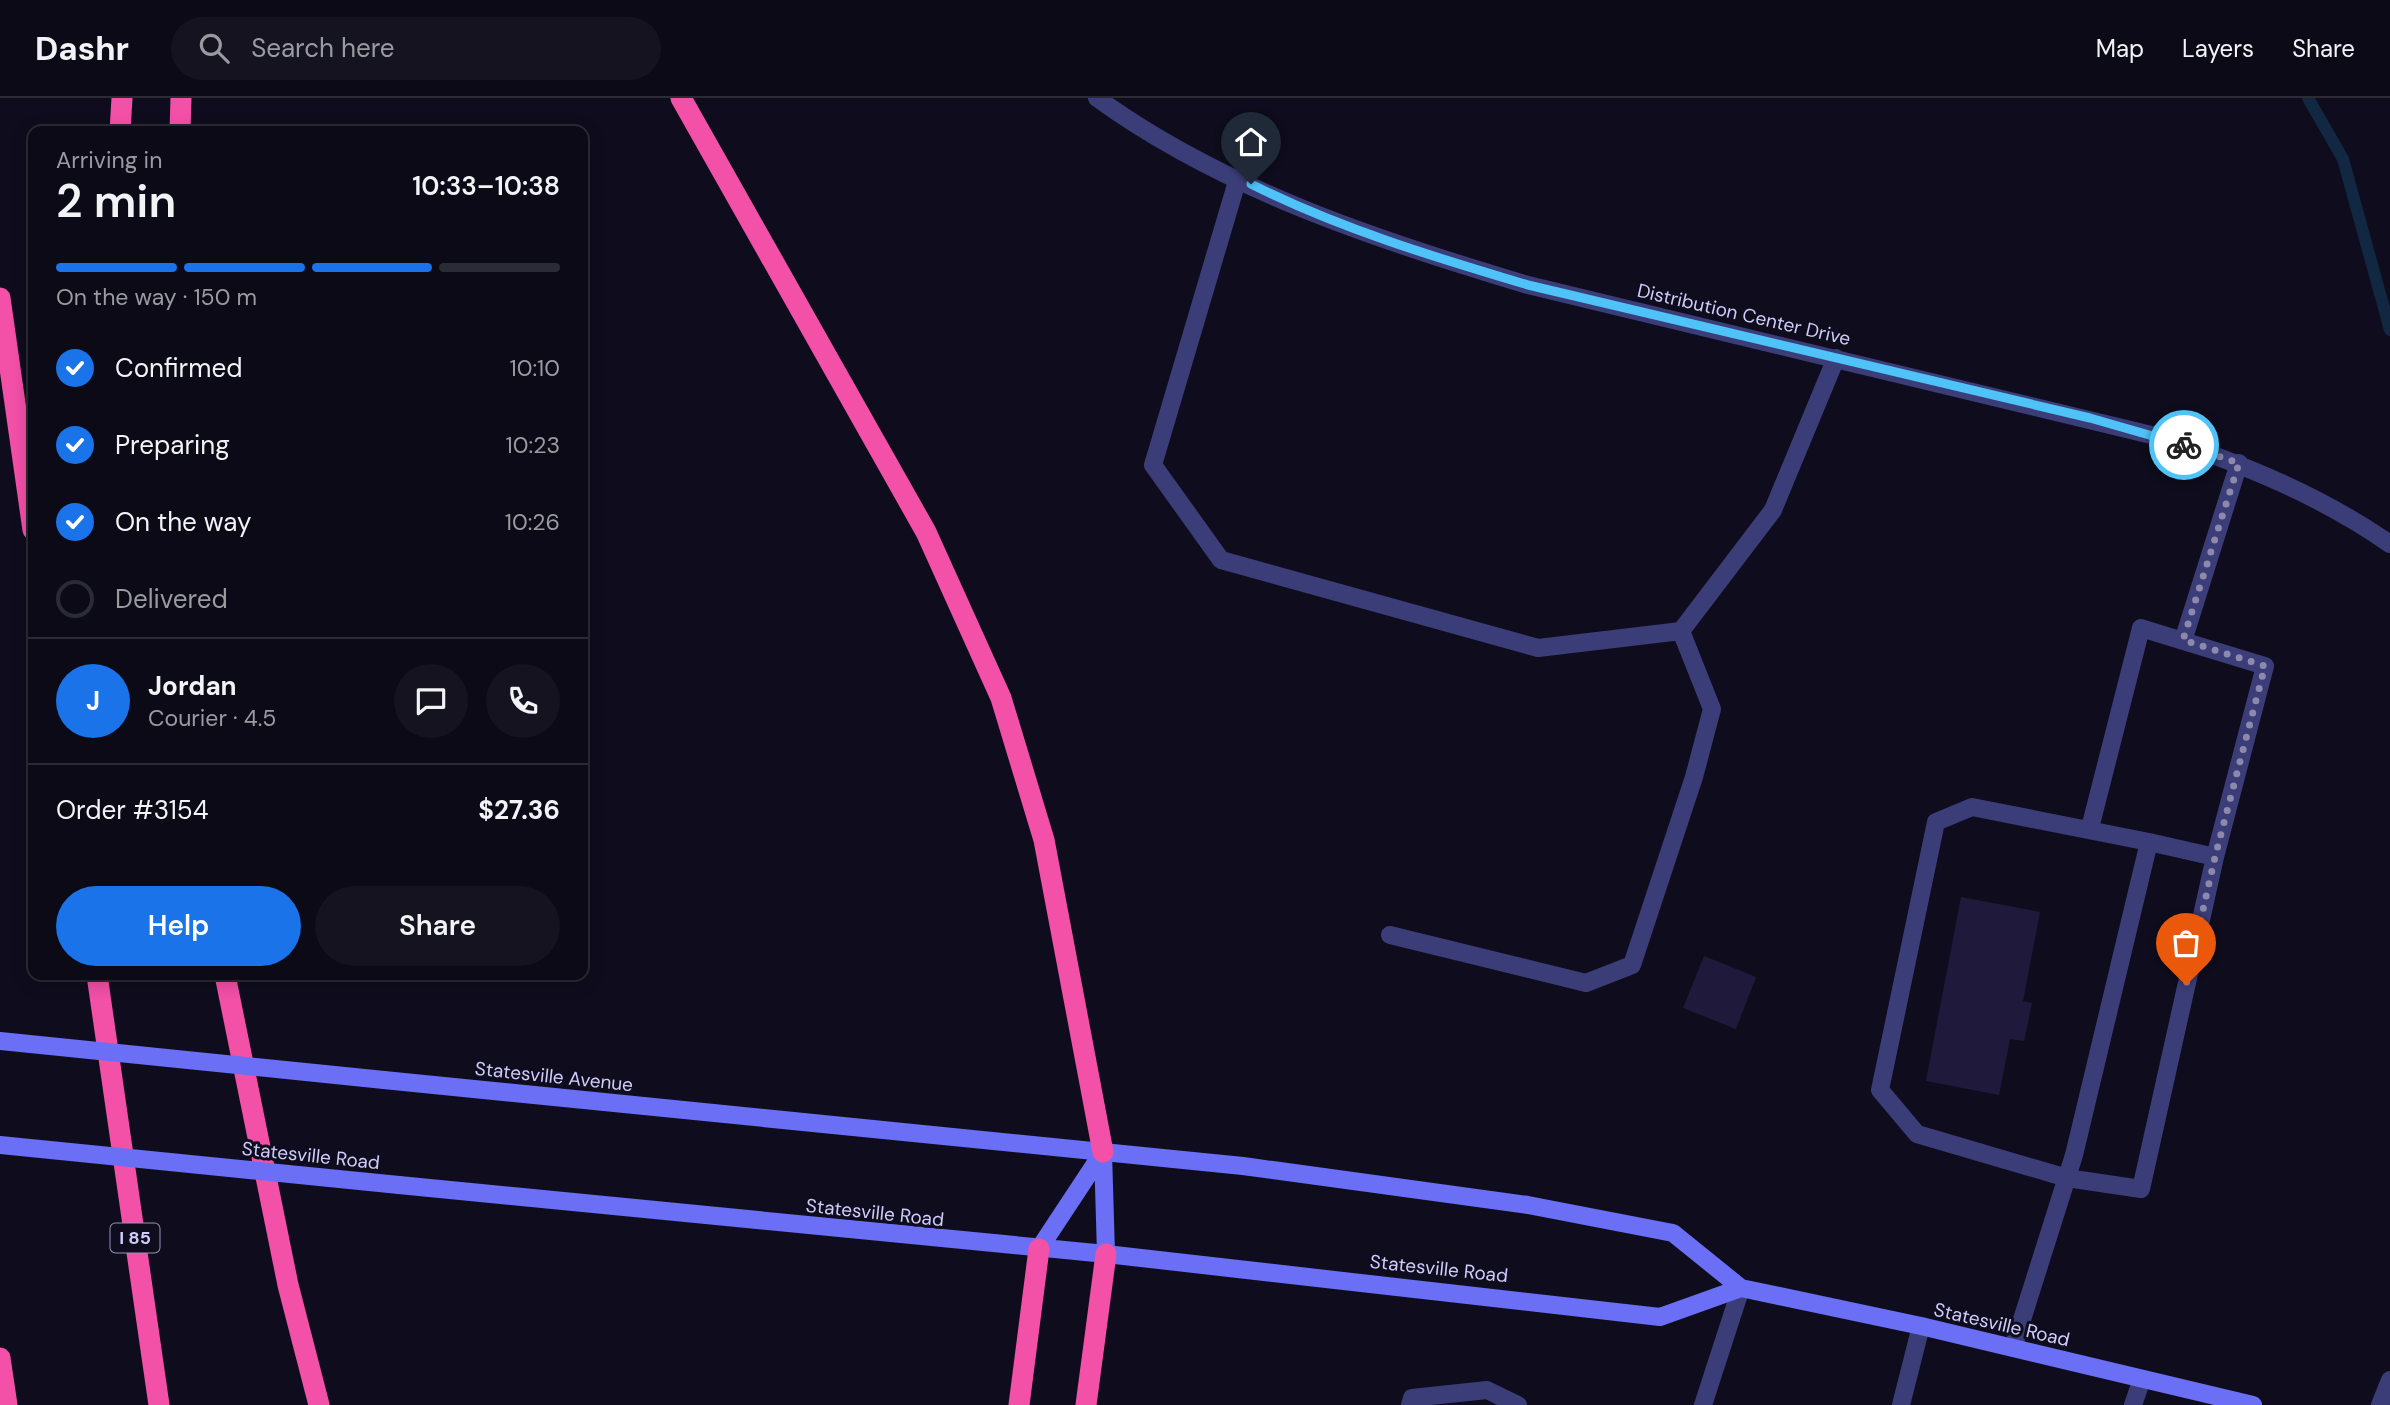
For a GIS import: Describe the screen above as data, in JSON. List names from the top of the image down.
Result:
{
  "streets": {
    "highway": ["I 85"],
    "main road": ["Statesville Avenue", "Statesville Road"],
    "street": ["Distribution Center Drive"]
  },
  "crossings": [
    ["Statesville Avenue", "Statesville Road"]
  ],
  "page": {
    "header": "Dashr",
    "search": "Search here",
    "nav": ["Map", "Layers", "Share"],
    "heading": ["2 min", "Arriving in", "10:33–10:38"],
    "panel": [
      "Jordan",
      "Courier · 4.5",
      "Order #3154",
      "$27.36"
    ],
    "bar": "On the way · 150 m",
    "list": [
      ["Confirmed", "10:10"],
      ["Preparing", "10:23"],
      ["On the way", "10:26"],
      "Delivered"
    ],
    "round": "J",
    "buttons": ["Help", "Share"]
  }
}
